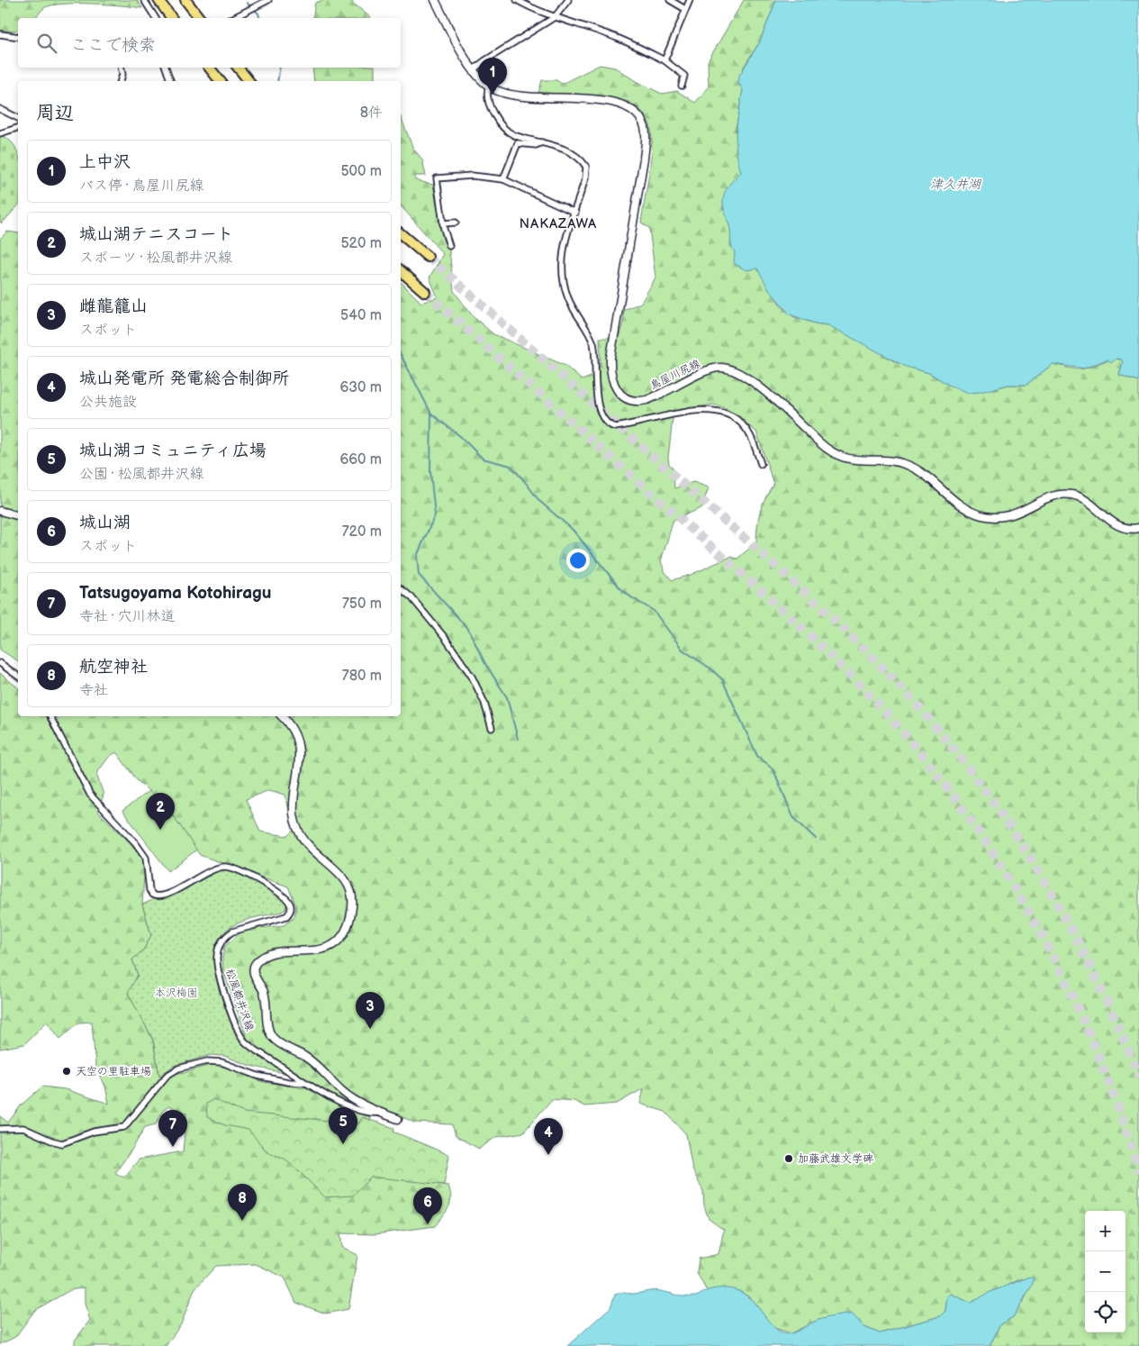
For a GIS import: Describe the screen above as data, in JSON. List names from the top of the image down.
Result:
{
  "streets": {
    "main road": ["鳥屋川尻線", "松風都井沢線"]
  },
  "districts": ["NAKAZAWA"],
  "water": ["津久井湖"],
  "parks": ["本沢梅園"],
  "places": ["天空の里駐車場", "加藤武雄文学碑"],
  "page": {
    "search": "ここで検索",
    "pins": [
      "1",
      "2",
      "3",
      "5",
      "7",
      "4",
      "8",
      "6"
    ],
    "heading": ["周辺", "8件"],
    "list": [
      {
        "mark": "1",
        "name": "上中沢",
        "note": "バス停 · 鳥屋川尻線",
        "value": "500 m"
      },
      {
        "mark": "2",
        "name": "城山湖テニスコート",
        "note": "スポーツ · 松風都井沢線",
        "value": "520 m"
      },
      {
        "mark": "3",
        "name": "雌龍籠山",
        "note": "スポット",
        "value": "540 m"
      },
      {
        "mark": "4",
        "name": "城山発電所 発電総合制御所",
        "note": "公共施設",
        "value": "630 m"
      },
      {
        "mark": "5",
        "name": "城山湖コミュニティ広場",
        "note": "公園 · 松風都井沢線",
        "value": "660 m"
      },
      {
        "mark": "6",
        "name": "城山湖",
        "note": "スポット",
        "value": "720 m"
      },
      {
        "mark": "7",
        "name": "Tatsugoyama Kotohiragu",
        "note": "寺社 · 穴川林道",
        "value": "750 m"
      },
      {
        "mark": "8",
        "name": "航空神社",
        "note": "寺社",
        "value": "780 m"
      }
    ],
    "map_buttons": ["+", "−"]
  }
}
